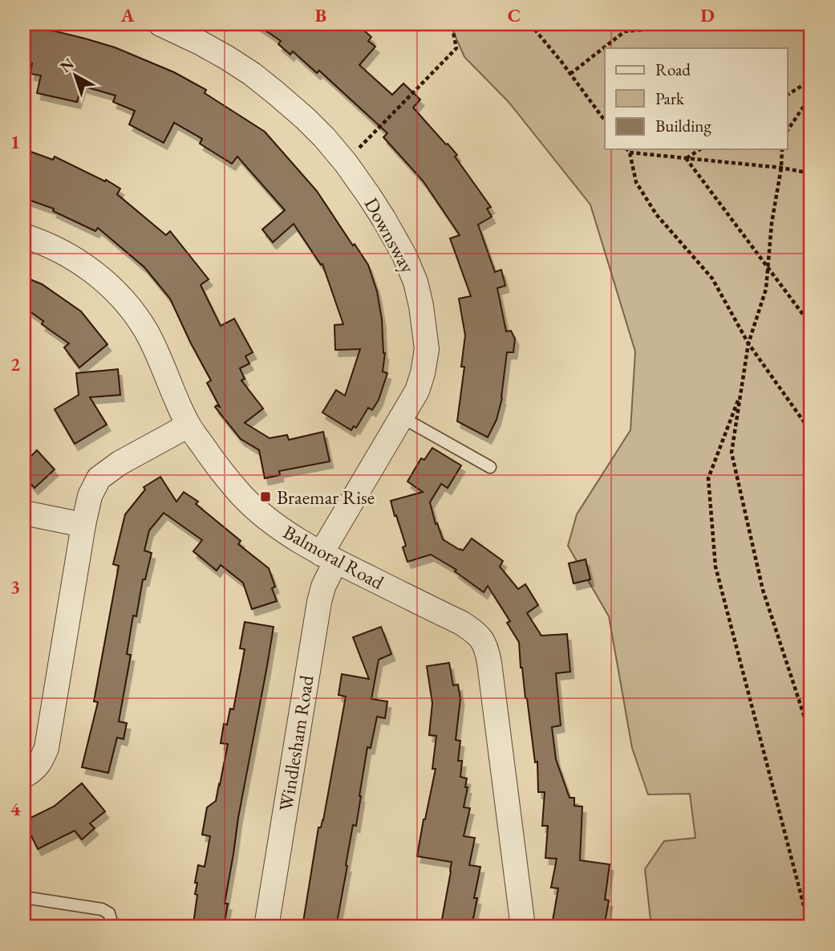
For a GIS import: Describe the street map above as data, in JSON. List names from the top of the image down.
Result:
{
  "streets": {
    "street": ["Downsway", "Balmoral Road", "Windlesham Road"]
  },
  "crossings": [
    ["Downsway", "Balmoral Road"],
    ["Downsway", "Windlesham Road"],
    ["Balmoral Road", "Windlesham Road"]
  ],
  "places": {
    "transit": ["Braemar Rise"]
  },
  "legend": ["Road", "Park", "Building"],
  "north": "top left",
  "grid": {
    "columns": [
      "A",
      "B",
      "C",
      "D"
    ],
    "rows": [
      "1",
      "2",
      "3",
      "4"
    ]
  }
}
